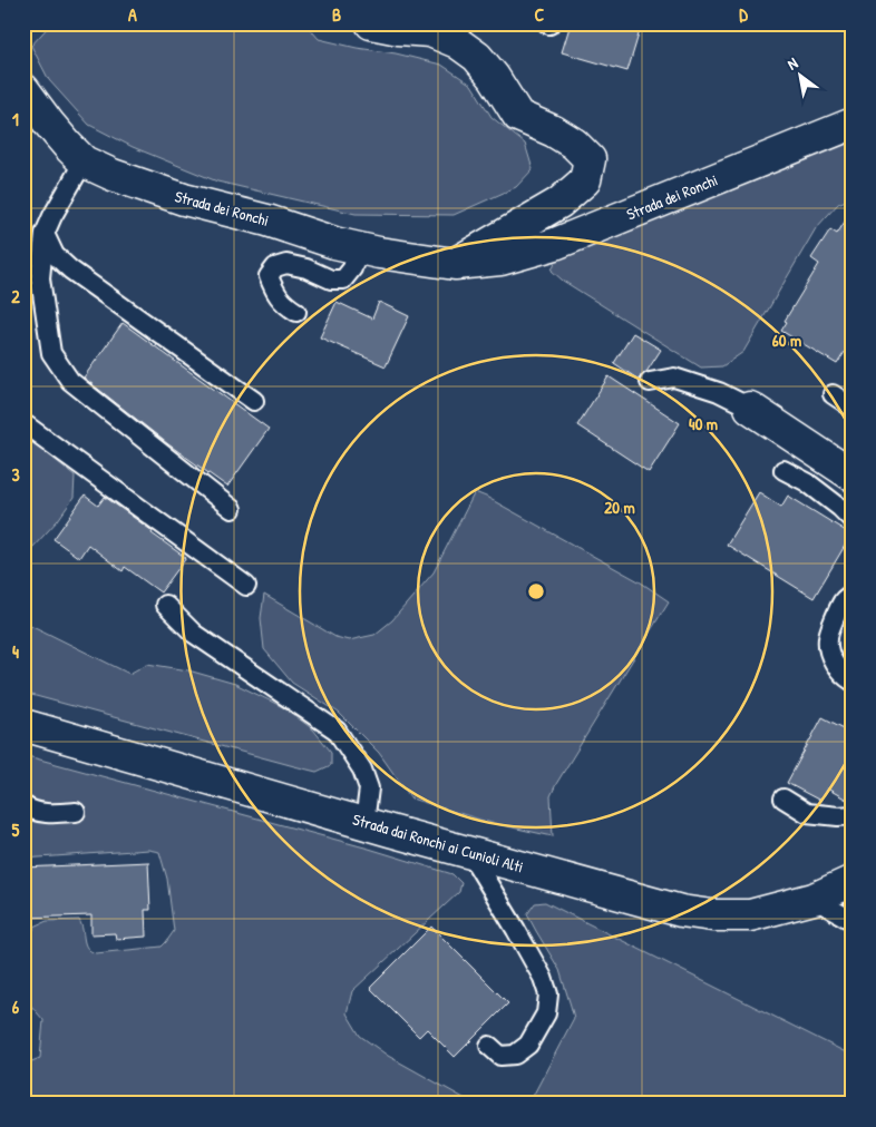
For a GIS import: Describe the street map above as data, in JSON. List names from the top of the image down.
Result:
{
  "streets": {
    "street": ["Strada dei Ronchi", "Strada dai Ronchi ai Cunioli Alti"]
  },
  "north": "top left",
  "grid": {
    "columns": [
      "A",
      "B",
      "C",
      "D"
    ],
    "rows": [
      "1",
      "2",
      "3",
      "4",
      "5",
      "6"
    ]
  },
  "rings": ["60 m", "40 m", "20 m"]
}
